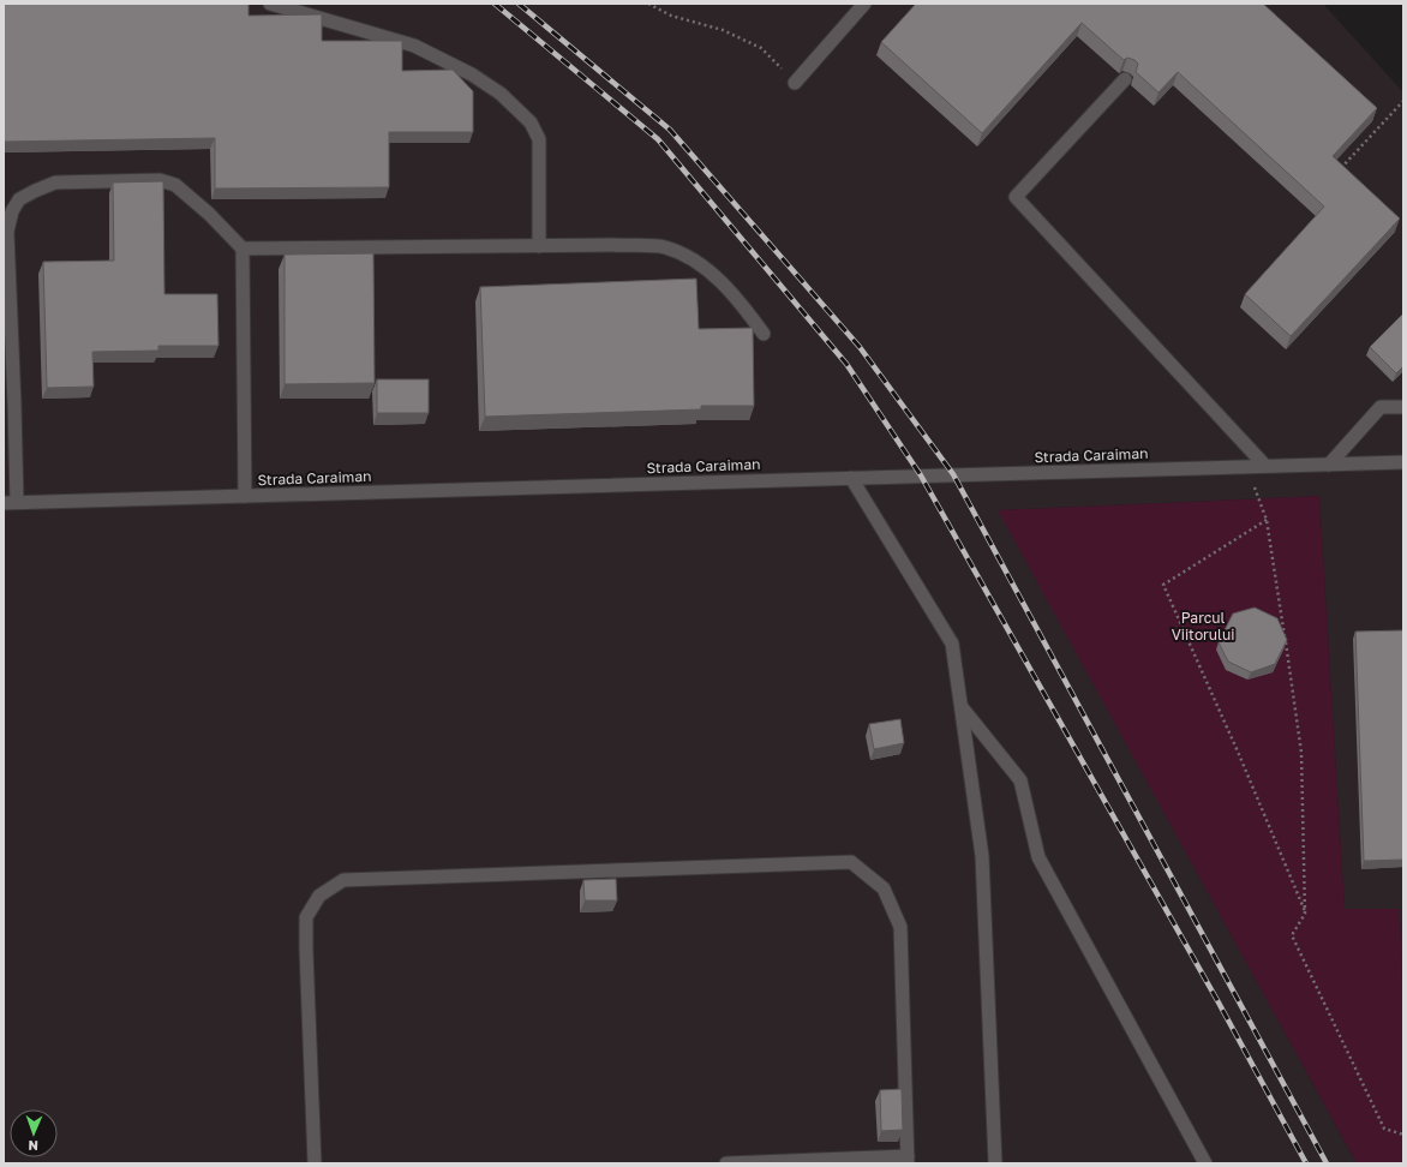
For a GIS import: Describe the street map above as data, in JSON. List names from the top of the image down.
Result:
{
  "streets": {
    "street": ["Strada Caraiman"]
  },
  "parks": ["Parcul Viitorului"],
  "north": "bottom"
}
